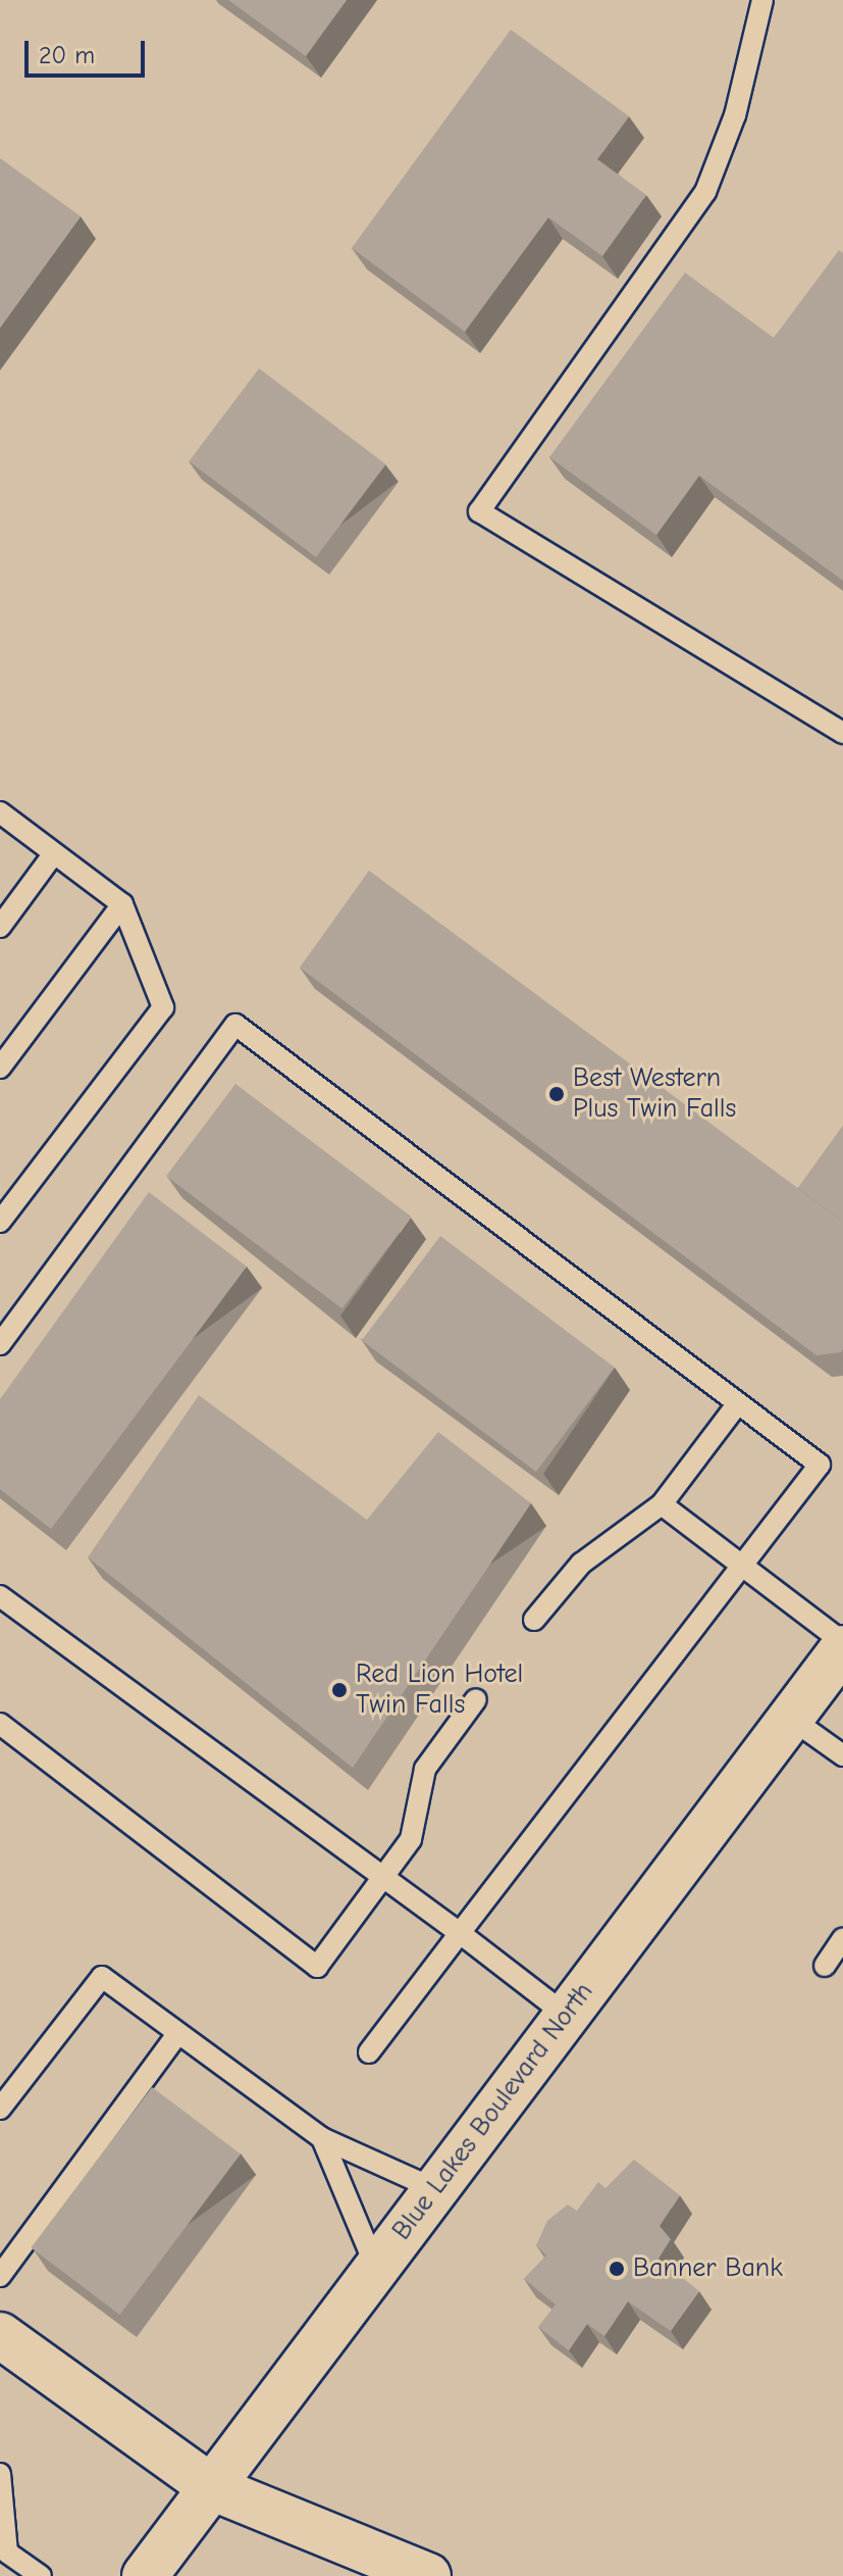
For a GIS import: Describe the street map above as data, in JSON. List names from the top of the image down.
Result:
{
  "streets": {
    "main road": ["Blue Lakes Boulevard North"]
  },
  "places": ["Best Western Plus Twin Falls", "Red Lion Hotel Twin Falls", "Banner Bank"],
  "scale_bar": "20 m"
}
